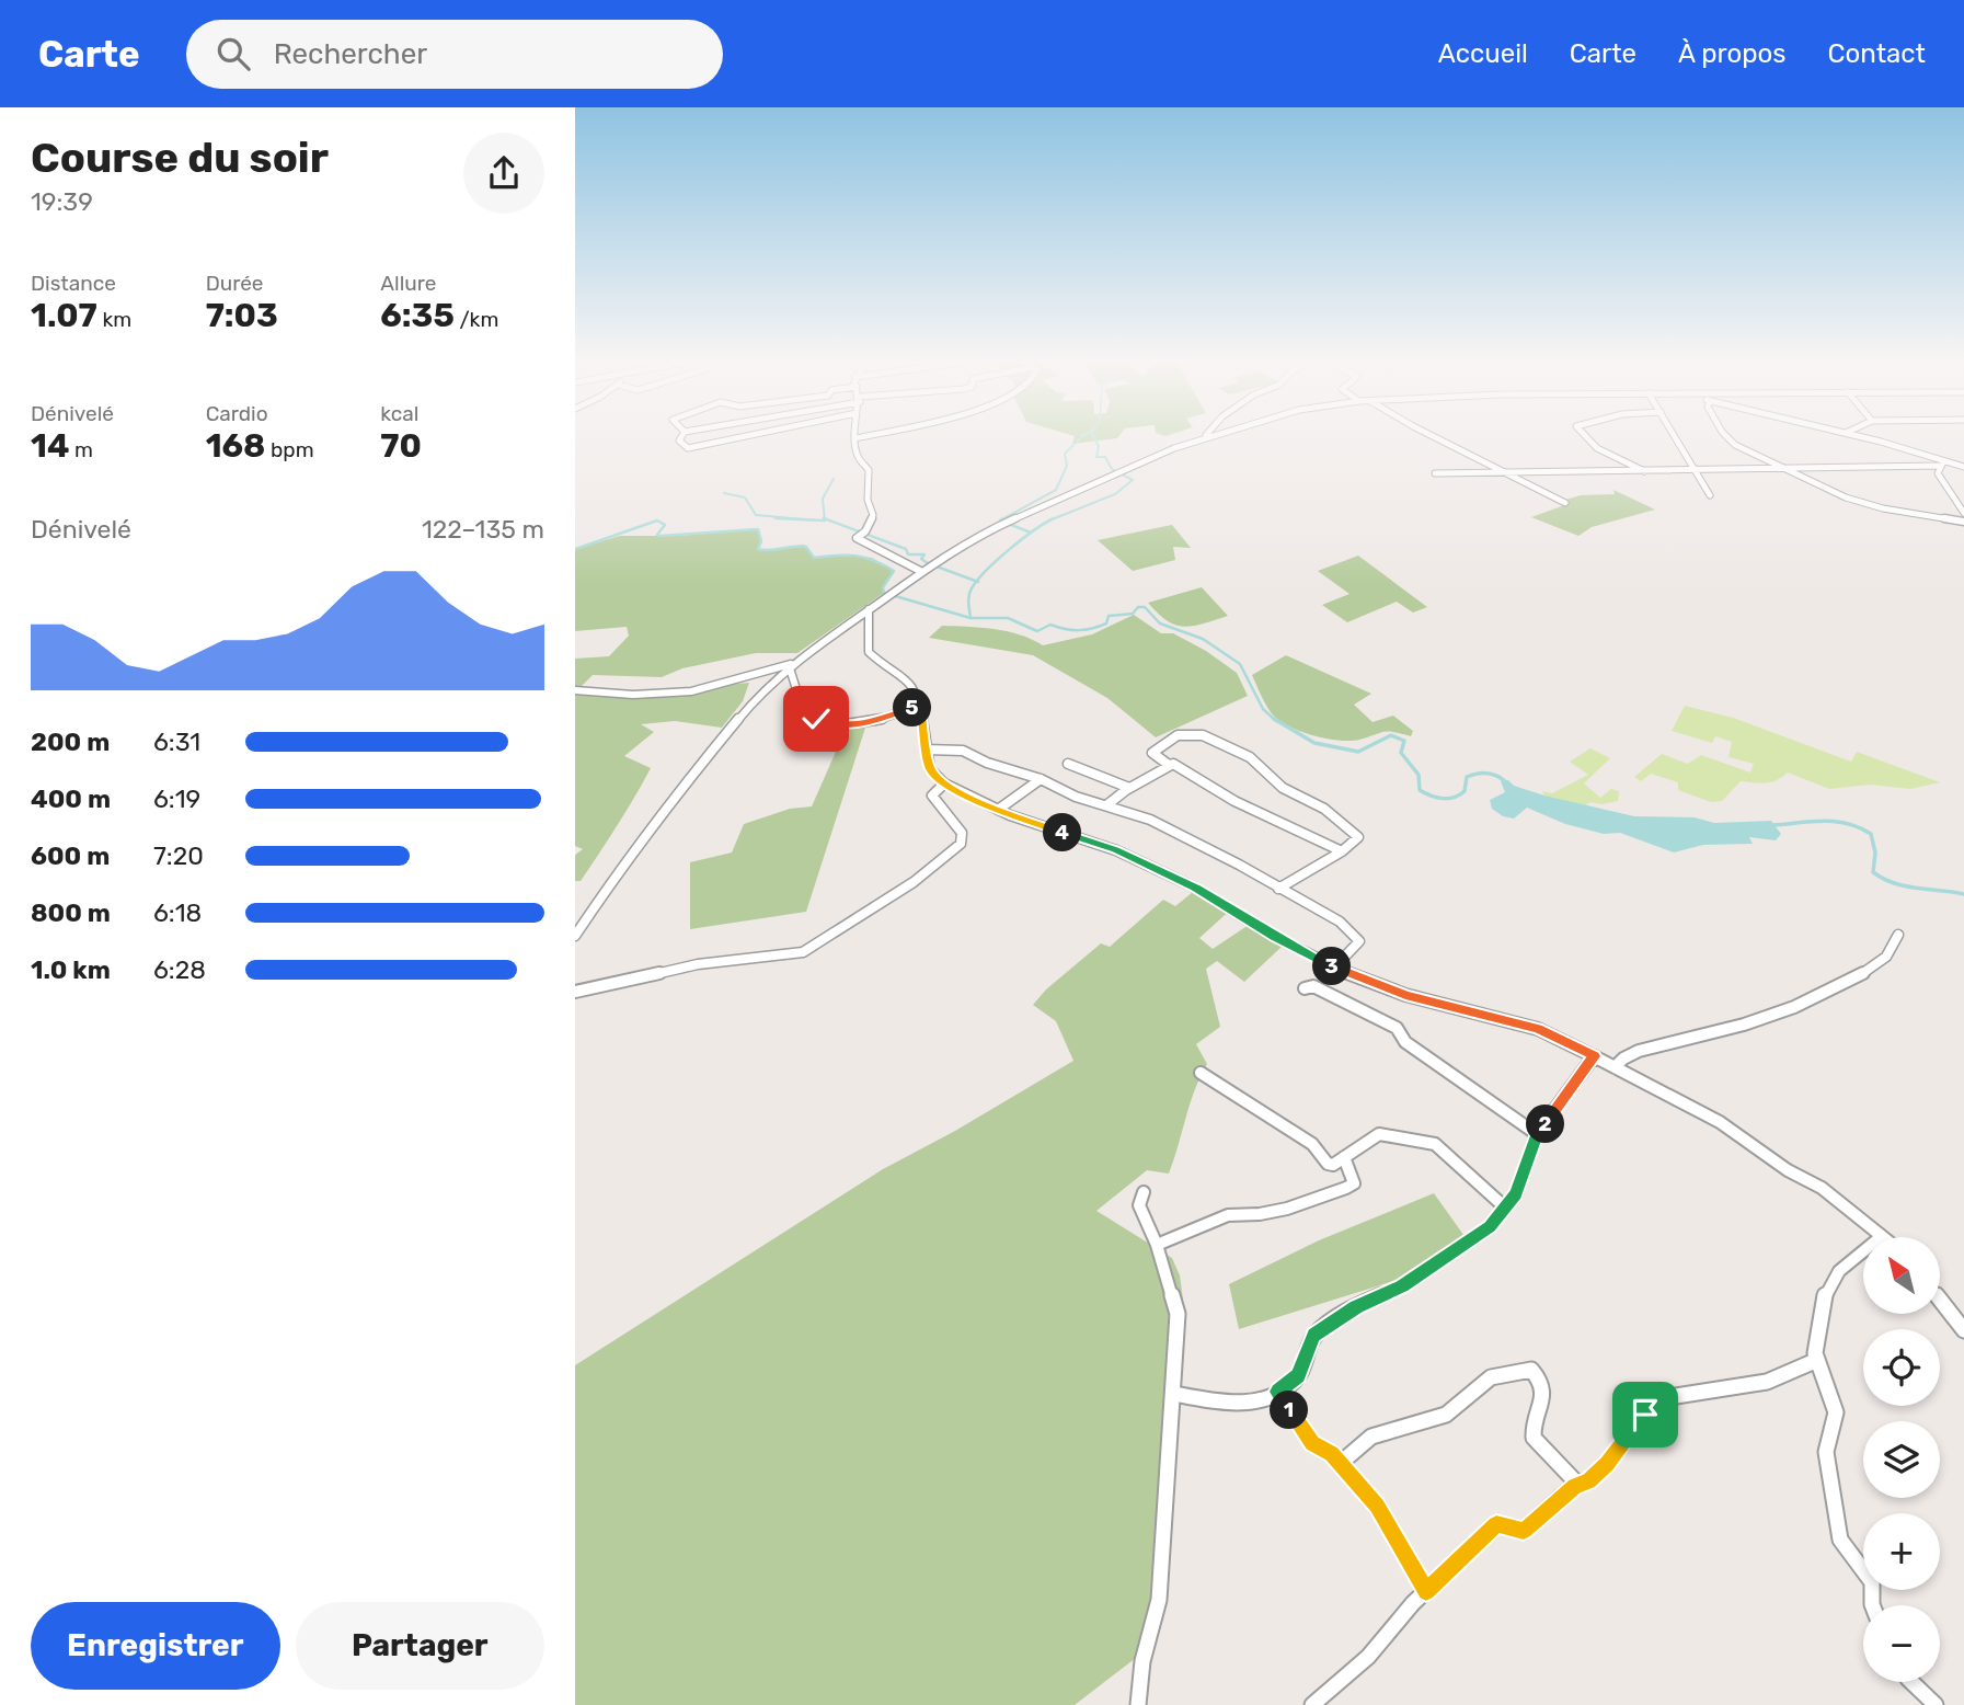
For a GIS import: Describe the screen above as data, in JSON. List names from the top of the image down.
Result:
{
  "north": "top left",
  "page": {
    "header": "Carte",
    "search": "Rechercher",
    "nav": [
      "Accueil",
      "Carte",
      "À propos",
      "Contact"
    ],
    "heading": ["Course du soir", "19:39"],
    "stats": [
      ["Distance", "1.07 km"],
      ["Durée", "7:03"],
      ["Allure", "6:35 /km"],
      ["Dénivelé", "14 m"],
      ["Cardio", "168 bpm"],
      ["kcal", "70"]
    ],
    "chart": ["Dénivelé", "122–135 m"],
    "pins": [
      "5",
      "4",
      "3",
      "2",
      "1"
    ],
    "list": [
      {
        "name": "200 m",
        "note": "6:31"
      },
      {
        "name": "400 m",
        "note": "6:19"
      },
      {
        "name": "600 m",
        "note": "7:20"
      },
      {
        "name": "800 m",
        "note": "6:18"
      },
      {
        "name": "1.0 km",
        "note": "6:28"
      }
    ],
    "map_buttons": ["+", "−"],
    "buttons": ["Enregistrer", "Partager"]
  }
}
